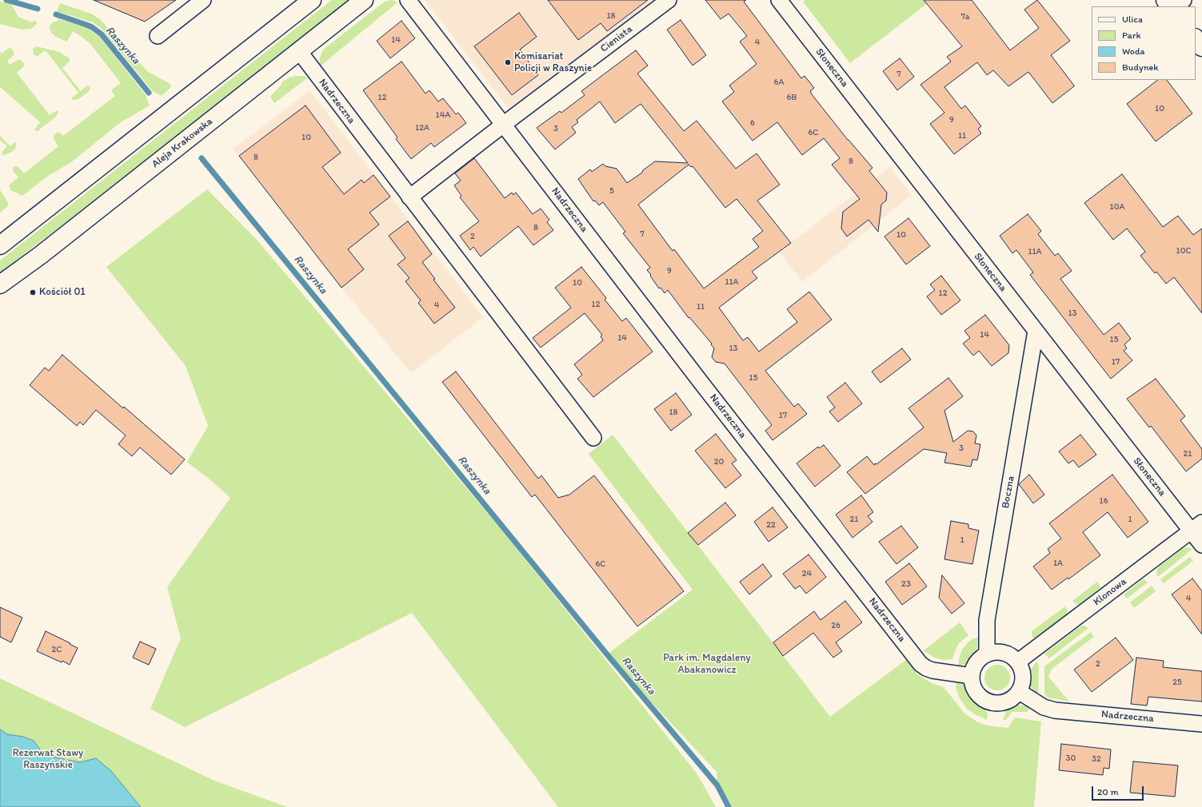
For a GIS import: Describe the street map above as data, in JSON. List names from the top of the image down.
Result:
{
  "streets": {
    "main road": ["Aleja Krakowska"],
    "street": [
      "Cienista",
      "Słoneczna",
      "Nadrzeczna",
      "Boczna",
      "Klonowa"
    ]
  },
  "crossings": [
    ["Cienista", "Nadrzeczna"],
    ["Słoneczna", "Boczna"],
    ["Słoneczna", "Klonowa"],
    ["Nadrzeczna", "Aleja Krakowska"],
    ["Nadrzeczna", "Boczna"],
    ["Nadrzeczna", "Klonowa"],
    ["Boczna", "Klonowa"]
  ],
  "water": ["Raszynka"],
  "parks": ["Park im. Magdaleny Abakanowicz", "Rezerwat Stawy Raszyńskie"],
  "places": ["Komisariat Policji w Raszynie", "Kościół 01"],
  "house_numbers": [
    "18",
    "7a",
    "14",
    "4",
    "7",
    "6A",
    "12",
    "6B",
    "10",
    "14A",
    "9",
    "6",
    "12A",
    "3",
    "6C",
    "11",
    "10",
    "8",
    "8",
    "5",
    "10A",
    "8",
    "7",
    "10",
    "2",
    "10C",
    "11A",
    "9",
    "11A",
    "10",
    "12",
    "12",
    "4",
    "11",
    "13",
    "14",
    "14",
    "15",
    "13",
    "17",
    "15",
    "18",
    "17",
    "3",
    "21",
    "20",
    "16",
    "21",
    "1",
    "22",
    "1",
    "1A",
    "6C",
    "24",
    "23",
    "4",
    "26",
    "2C",
    "2",
    "25",
    "30",
    "32"
  ],
  "legend": [
    "Ulica",
    "Park",
    "Woda",
    "Budynek"
  ],
  "scale_bar": "20 m"
}
